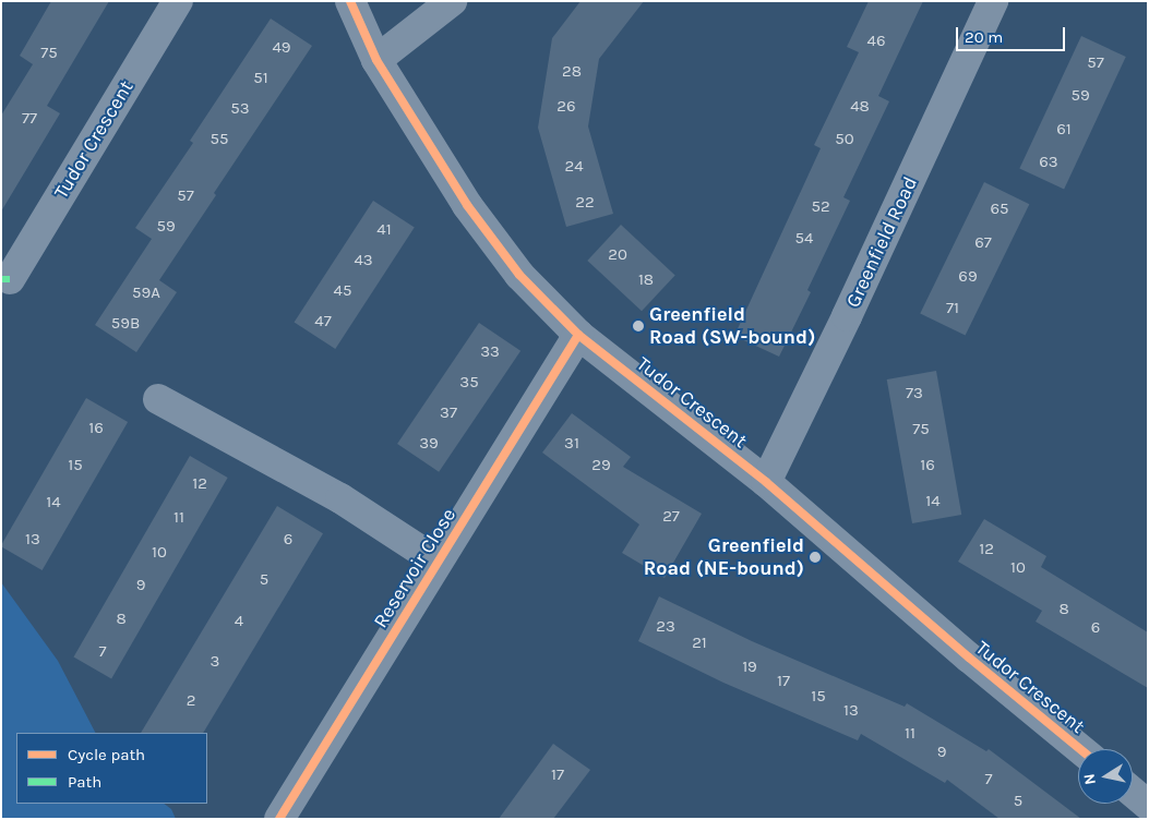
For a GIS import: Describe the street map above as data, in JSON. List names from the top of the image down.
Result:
{
  "streets": {
    "street": ["Tudor Crescent", "Greenfield Road", "Reservoir Close"]
  },
  "crossings": [
    ["Tudor Crescent", "Greenfield Road"],
    ["Tudor Crescent", "Reservoir Close"]
  ],
  "places": ["Greenfield Road (SW-bound)", "Greenfield Road (NE-bound)"],
  "house_numbers": [
    "46",
    "49",
    "75",
    "57",
    "28",
    "51",
    "59",
    "26",
    "48",
    "53",
    "77",
    "61",
    "55",
    "50",
    "63",
    "24",
    "57",
    "22",
    "52",
    "65",
    "59",
    "41",
    "54",
    "67",
    "20",
    "43",
    "69",
    "18",
    "45",
    "59A",
    "71",
    "47",
    "59B",
    "33",
    "35",
    "73",
    "37",
    "16",
    "75",
    "39",
    "31",
    "15",
    "29",
    "16",
    "12",
    "14",
    "14",
    "27",
    "11",
    "13",
    "6",
    "12",
    "10",
    "10",
    "5",
    "9",
    "8",
    "8",
    "4",
    "23",
    "6",
    "21",
    "7",
    "3",
    "19",
    "17",
    "15",
    "2",
    "13",
    "11",
    "9",
    "17",
    "7",
    "5"
  ],
  "legend": ["Cycle path", "Path"],
  "scale_bar": "20 m",
  "north": "left"
}
